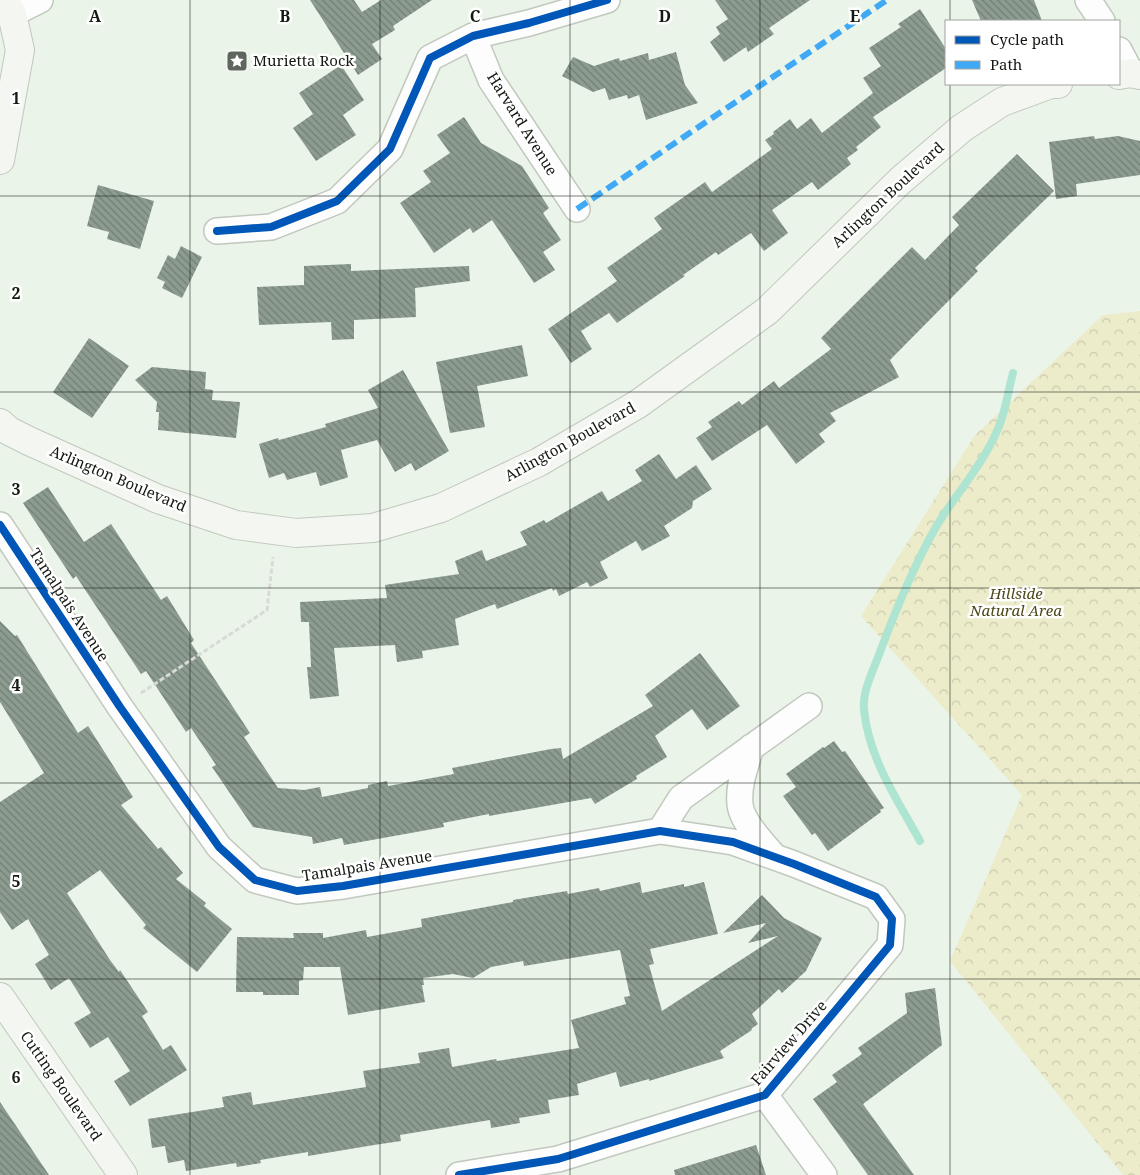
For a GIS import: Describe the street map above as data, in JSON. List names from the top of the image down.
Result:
{
  "streets": {
    "main road": ["Arlington Boulevard", "Cutting Boulevard"],
    "street": ["Harvard Avenue", "Tamalpais Avenue", "Fairview Drive"]
  },
  "crossings": [
    ["Tamalpais Avenue", "Fairview Drive"]
  ],
  "parks": ["Hillside Natural Area"],
  "places": {
    "place": ["Murietta Rock"]
  },
  "legend": ["Cycle path", "Path"],
  "grid": {
    "columns": [
      "A",
      "B",
      "C",
      "D",
      "E"
    ],
    "rows": [
      "1",
      "2",
      "3",
      "4",
      "5",
      "6"
    ]
  }
}
